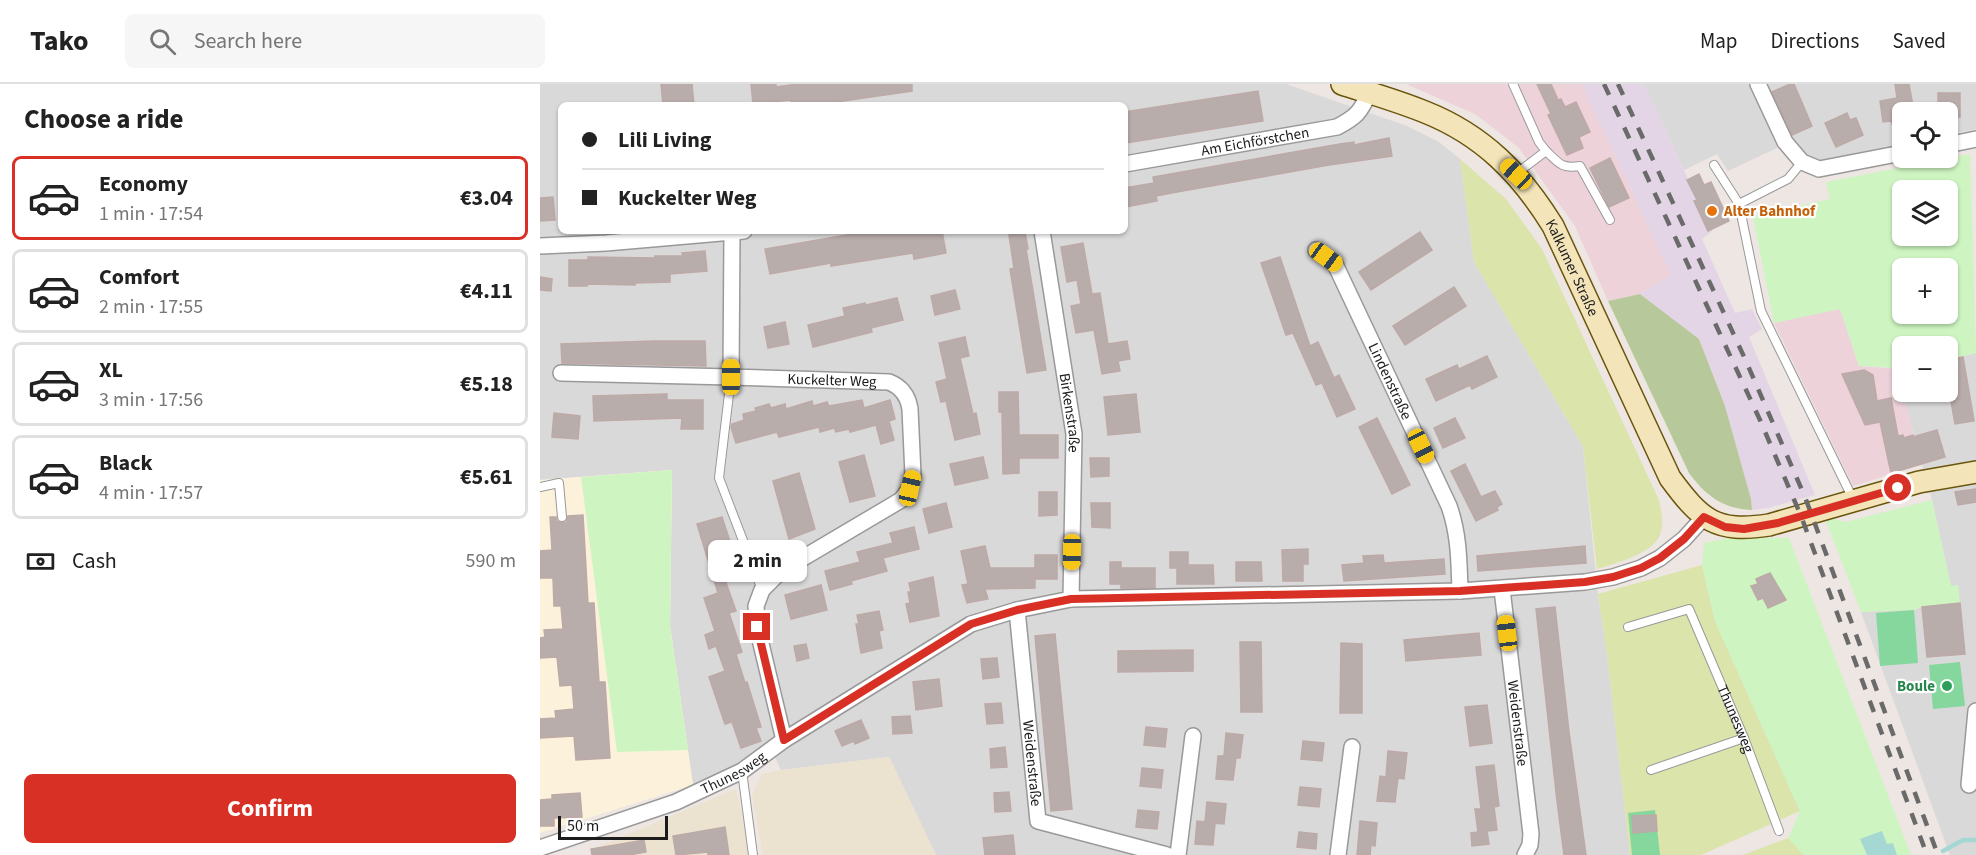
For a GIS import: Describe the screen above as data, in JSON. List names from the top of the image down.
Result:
{
  "streets": {
    "main road": ["Kalkumer Straße"],
    "street": [
      "Am Eichförstchen",
      "Kuckelter Weg",
      "Lindenstraße",
      "Birkenstraße",
      "Thunesweg",
      "Weidenstraße"
    ]
  },
  "crossings": [
    ["Am Eichförstchen", "Kalkumer Straße"],
    ["Kalkumer Straße", "Thunesweg"],
    ["Lindenstraße", "Thunesweg"],
    ["Birkenstraße", "Thunesweg"],
    ["Thunesweg", "Weidenstraße"]
  ],
  "places": ["Alter Bahnhof", "Boule"],
  "scale_bar": "50 m",
  "page": {
    "header": "Tako",
    "search": "Search here",
    "nav": ["Map", "Directions", "Saved"],
    "heading": "Choose a ride",
    "map_buttons": ["+", "−"],
    "banner": ["Lili Living", "Kuckelter Weg"],
    "list": [
      {
        "name": "Economy",
        "note": "1 min · 17:54",
        "value": "€3.04"
      },
      {
        "name": "Comfort",
        "note": "2 min · 17:55",
        "value": "€4.11"
      },
      {
        "name": "XL",
        "note": "3 min · 17:56",
        "value": "€5.18"
      },
      {
        "name": "Black",
        "note": "4 min · 17:57",
        "value": "€5.61"
      }
    ],
    "pay": ["Cash", "590 m"],
    "bubble": "2 min",
    "buttons": "Confirm",
    "scale": "50 m"
  }
}
